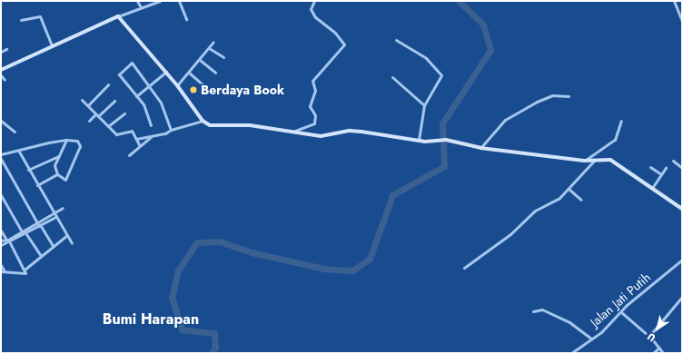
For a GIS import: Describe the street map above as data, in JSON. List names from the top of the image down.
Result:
{
  "streets": {
    "street": ["Jalan Jati Putih"]
  },
  "districts": ["Bumi Harapan"],
  "places": ["Berdaya Book"],
  "north": "bottom left"
}
